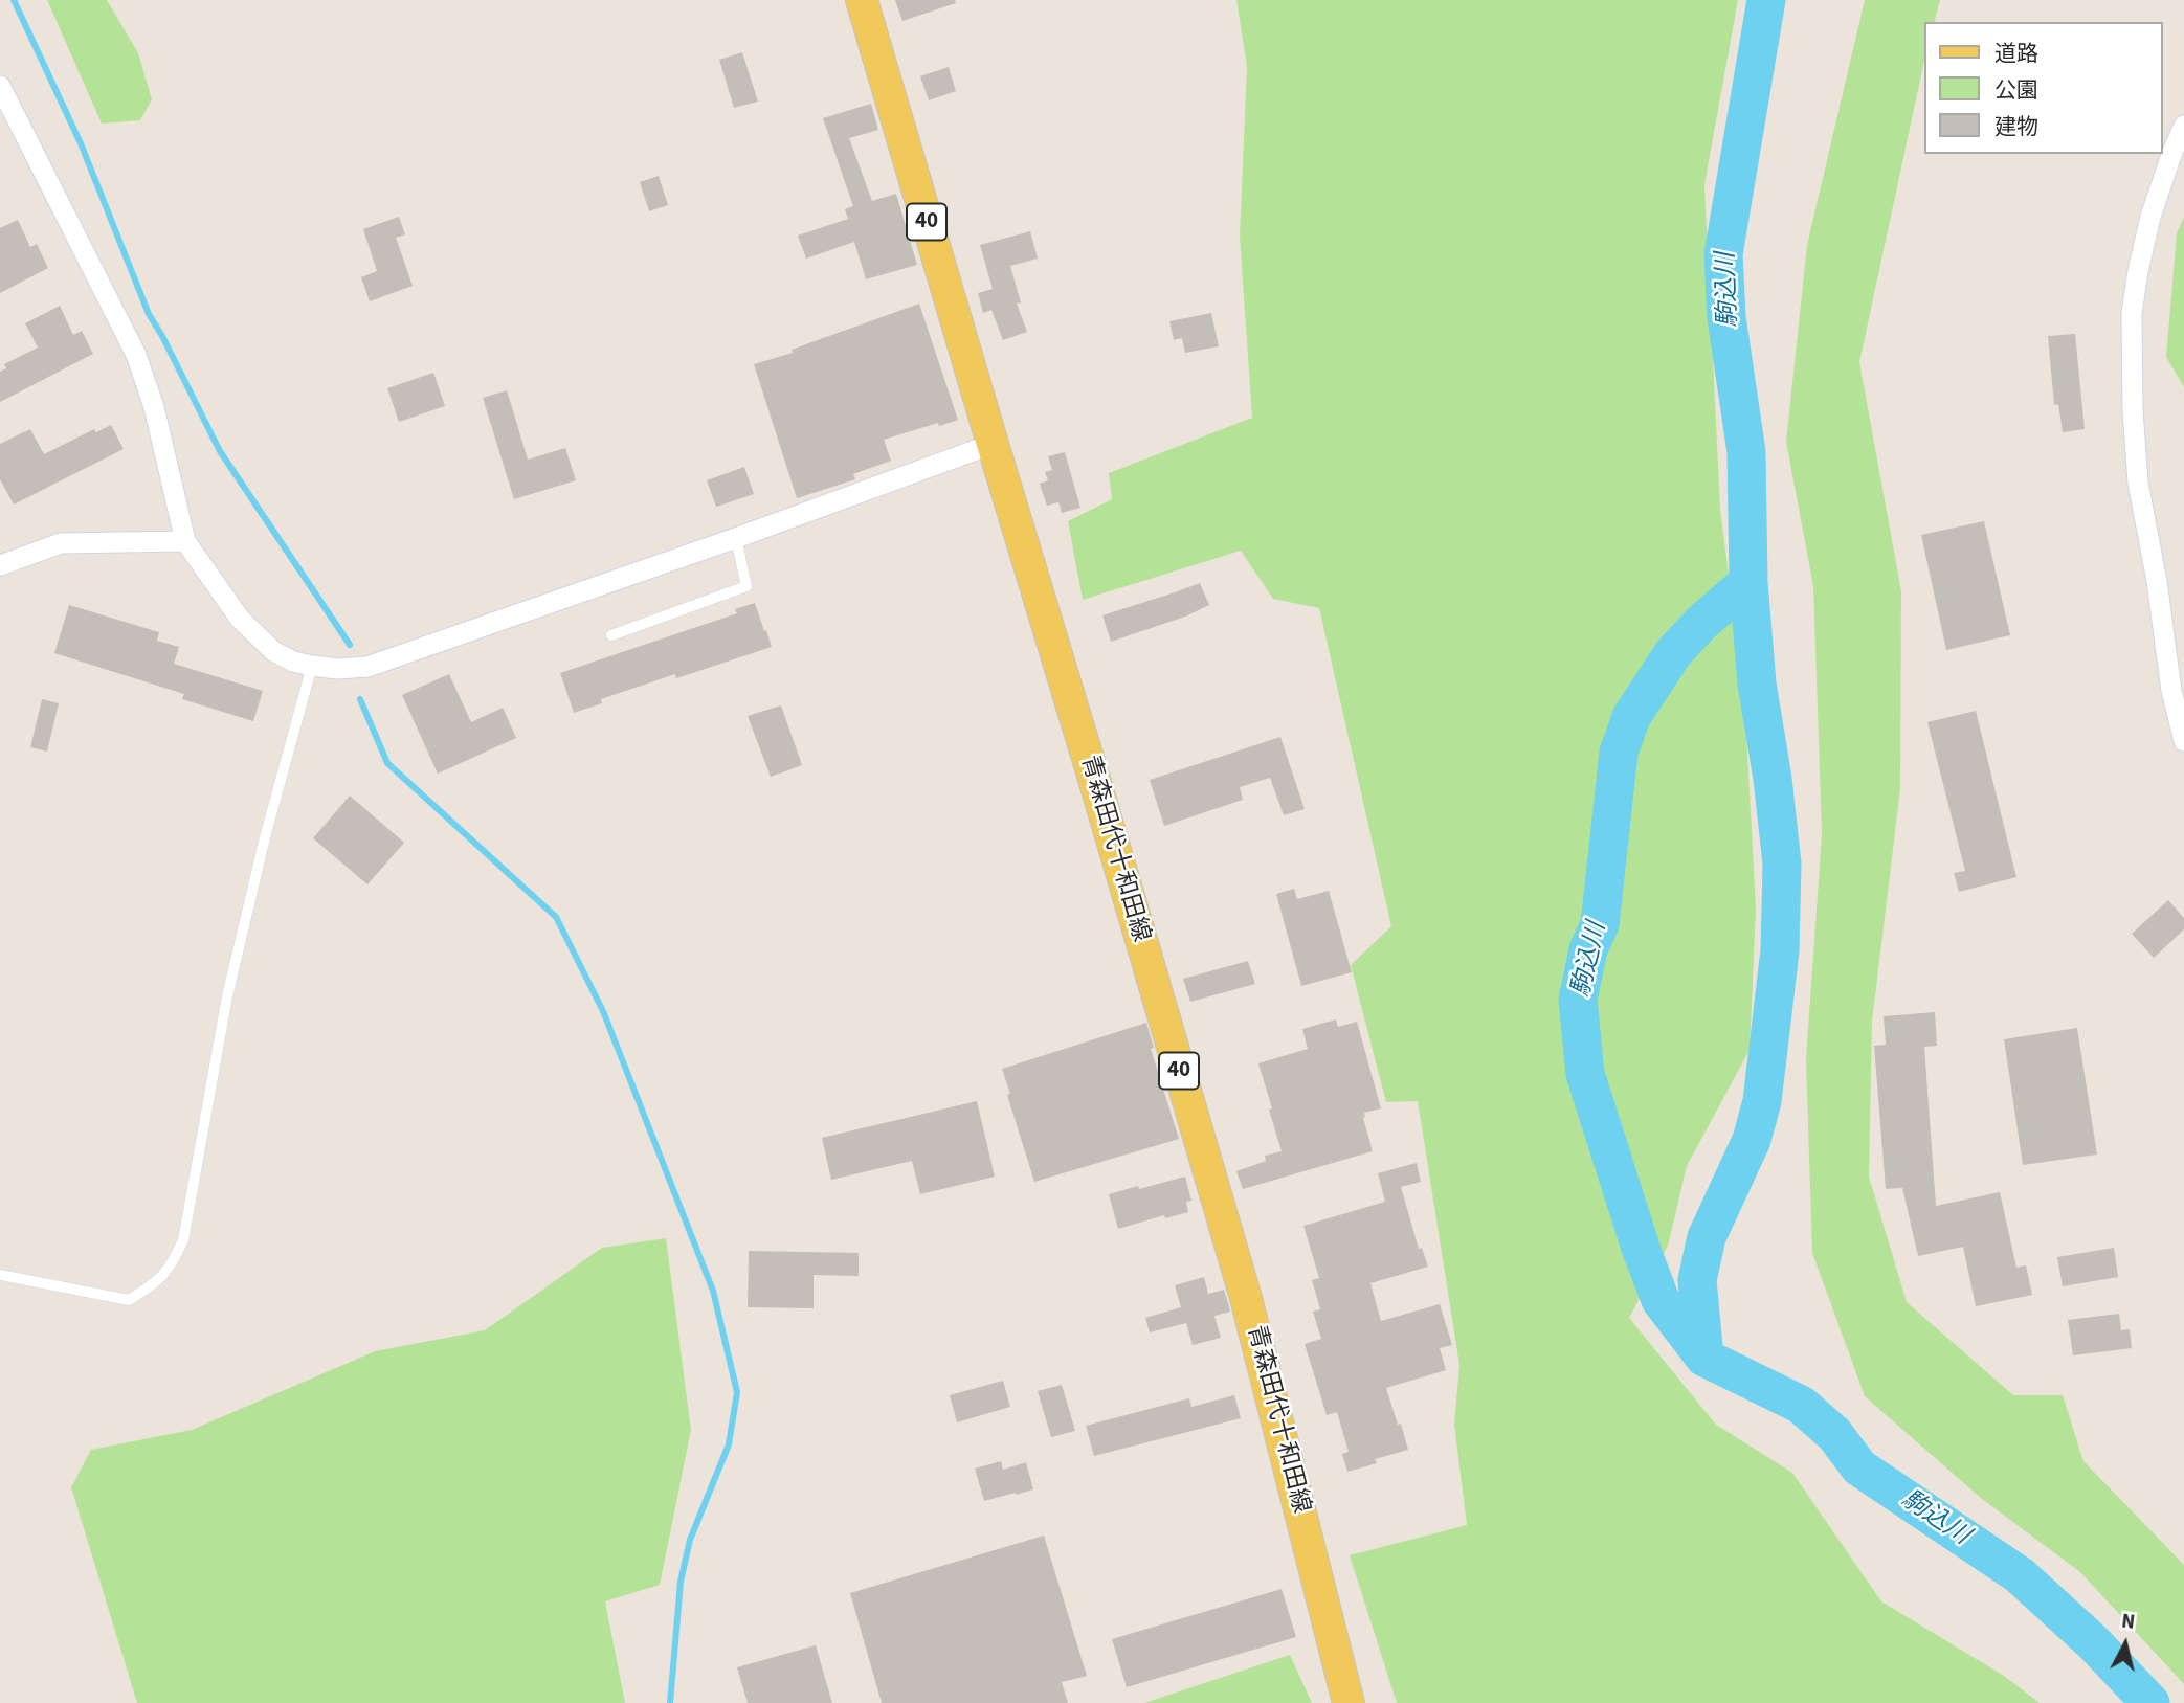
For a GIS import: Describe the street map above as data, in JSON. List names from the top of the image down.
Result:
{
  "streets": {
    "main road": ["40", "青森田代十和田線"]
  },
  "water": ["駒込川"],
  "legend": ["道路", "公園", "建物"],
  "north": "top"
}
